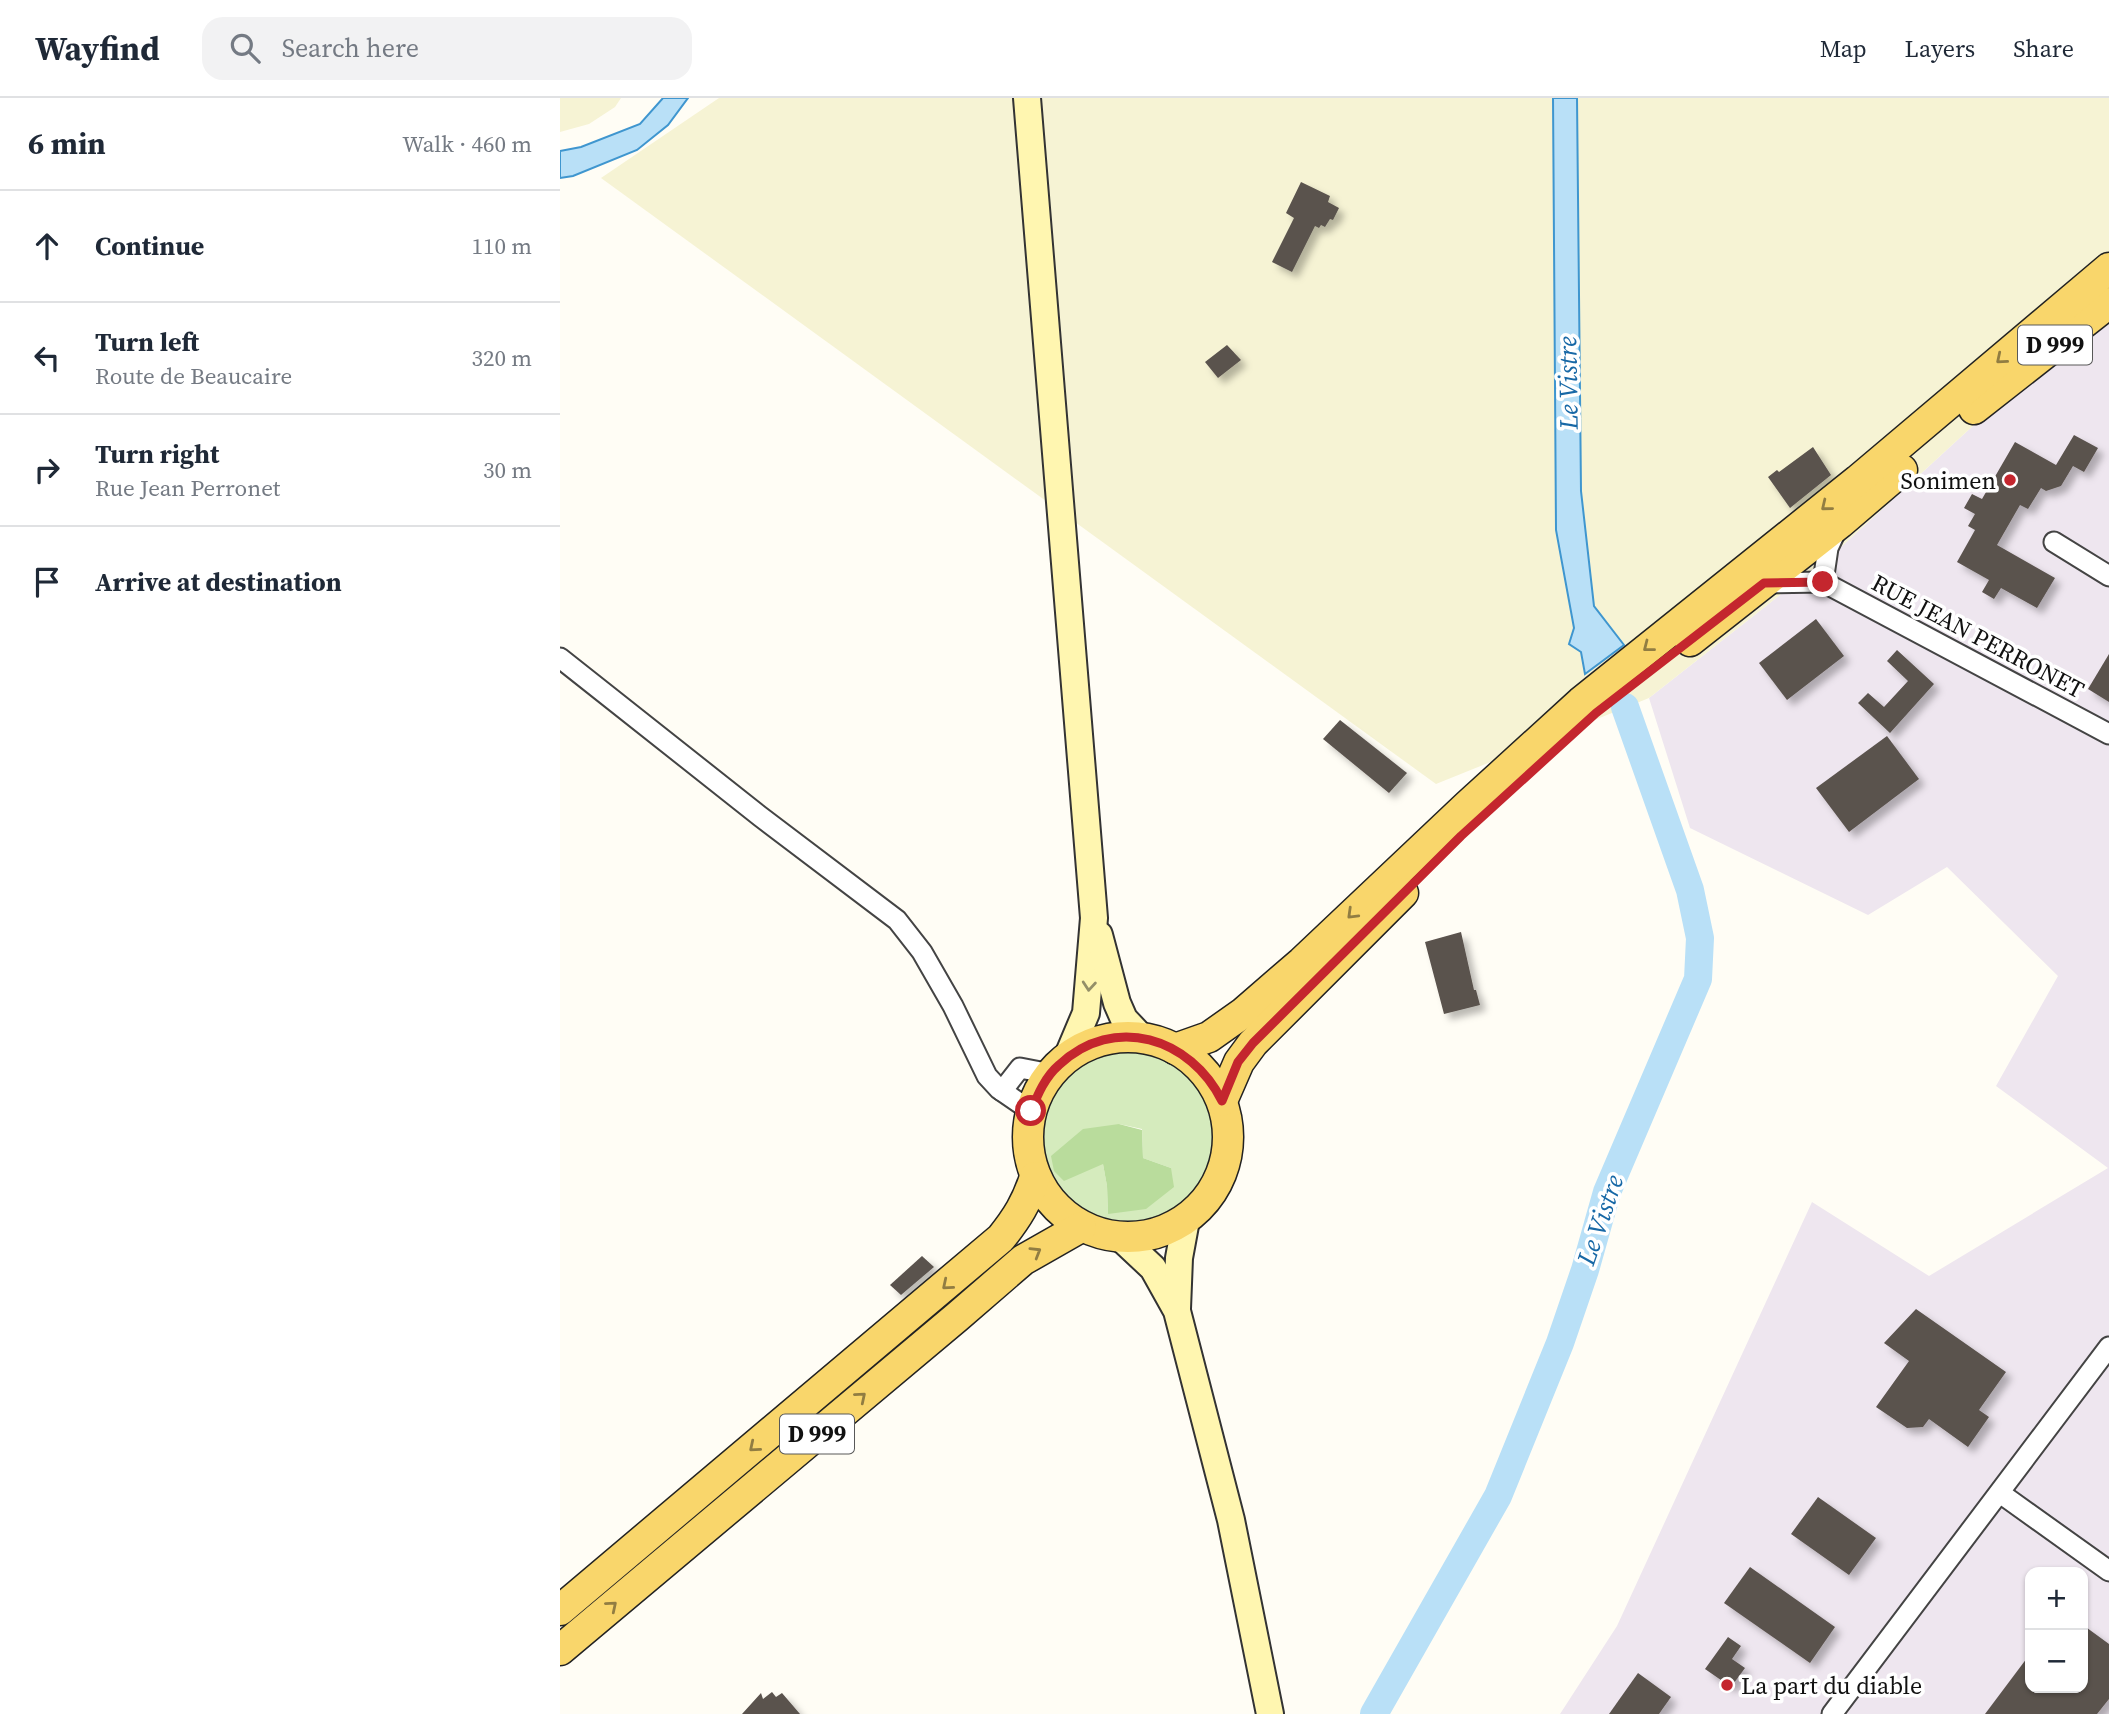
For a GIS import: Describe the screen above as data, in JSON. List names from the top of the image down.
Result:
{
  "streets": {
    "main road": ["D 999"],
    "street": ["RUE JEAN PERRONET"]
  },
  "crossings": [
    ["D 999", "RUE JEAN PERRONET"]
  ],
  "water": ["Le Vistre"],
  "places": ["Sonimen", "La part du diable"],
  "page": {
    "header": "Wayfind",
    "search": "Search here",
    "nav": ["Map", "Layers", "Share"],
    "heading": ["6 min", "Walk · 460 m"],
    "list": [
      ["Continue", "110 m"],
      ["Turn left", "Route de Beaucaire", "320 m"],
      ["Turn right", "Rue Jean Perronet", "30 m"],
      "Arrive at destination"
    ],
    "map_buttons": ["+", "−"]
  }
}
